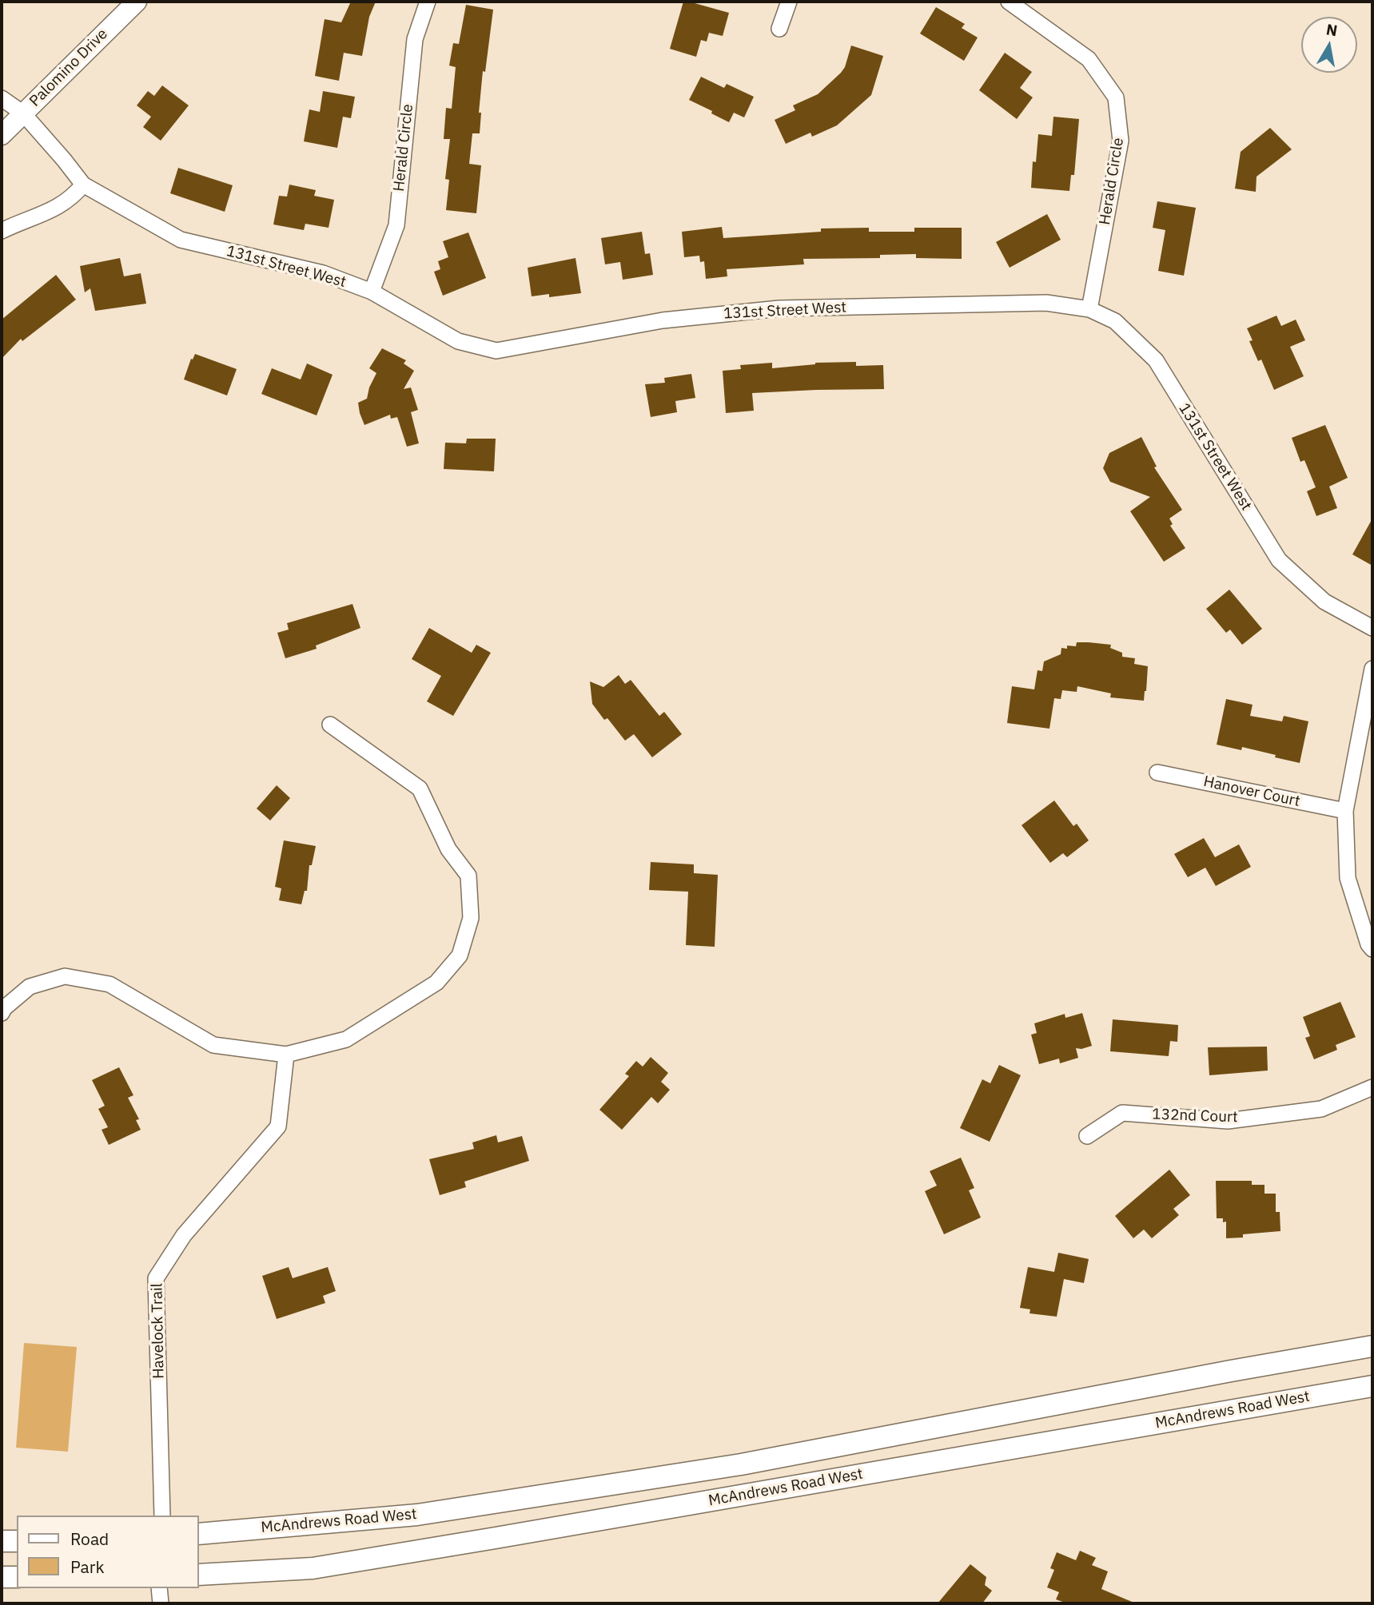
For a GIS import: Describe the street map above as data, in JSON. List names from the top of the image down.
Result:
{
  "streets": {
    "main road": ["McAndrews Road West"],
    "street": [
      "Palomino Drive",
      "Herald Circle",
      "131st Street West",
      "Hanover Court",
      "132nd Court",
      "Havelock Trail"
    ]
  },
  "crossings": [
    ["Palomino Drive", "131st Street West"],
    ["Herald Circle", "131st Street West"]
  ],
  "legend": ["Road", "Park"],
  "north": "top"
}
